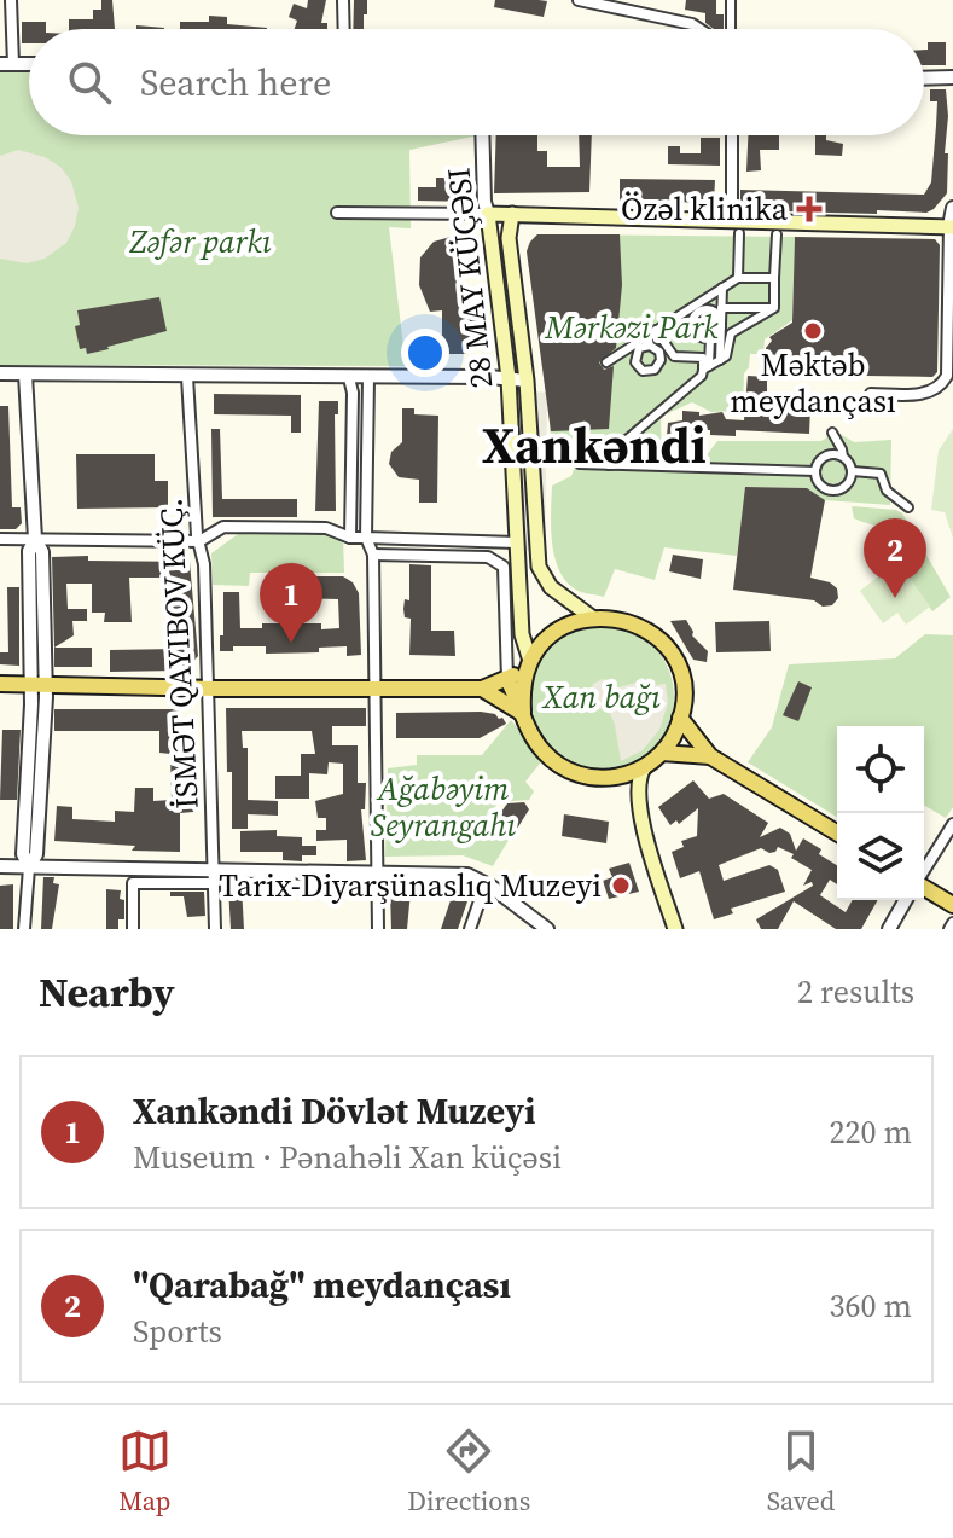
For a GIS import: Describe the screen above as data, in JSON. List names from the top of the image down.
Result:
{
  "streets": {
    "main road": ["28 MAY KÜÇƏSI"]
  },
  "districts": ["Xankəndi"],
  "parks": [
    "Zəfər parkı",
    "Mərkəzi Park",
    "Xan bağı",
    "Ağabəyim Seyrangahı"
  ],
  "places": {
    "health": ["Özəl klinika"],
    "other": ["Məktəb meydançası", "Tarix-Diyarşünaslıq Muzeyi"]
  },
  "page": {
    "search": "Search here",
    "pins": ["2", "1"],
    "heading": ["Nearby", "2 results"],
    "list": [
      {
        "mark": "1",
        "name": "Xankəndi Dövlət Muzeyi",
        "note": "Museum · Pənahəli Xan küçəsi",
        "value": "220 m"
      },
      {
        "mark": "2",
        "name": "\"Qarabağ\" meydançası",
        "note": "Sports",
        "value": "360 m"
      }
    ],
    "nav": ["Map", "Directions", "Saved"]
  }
}
